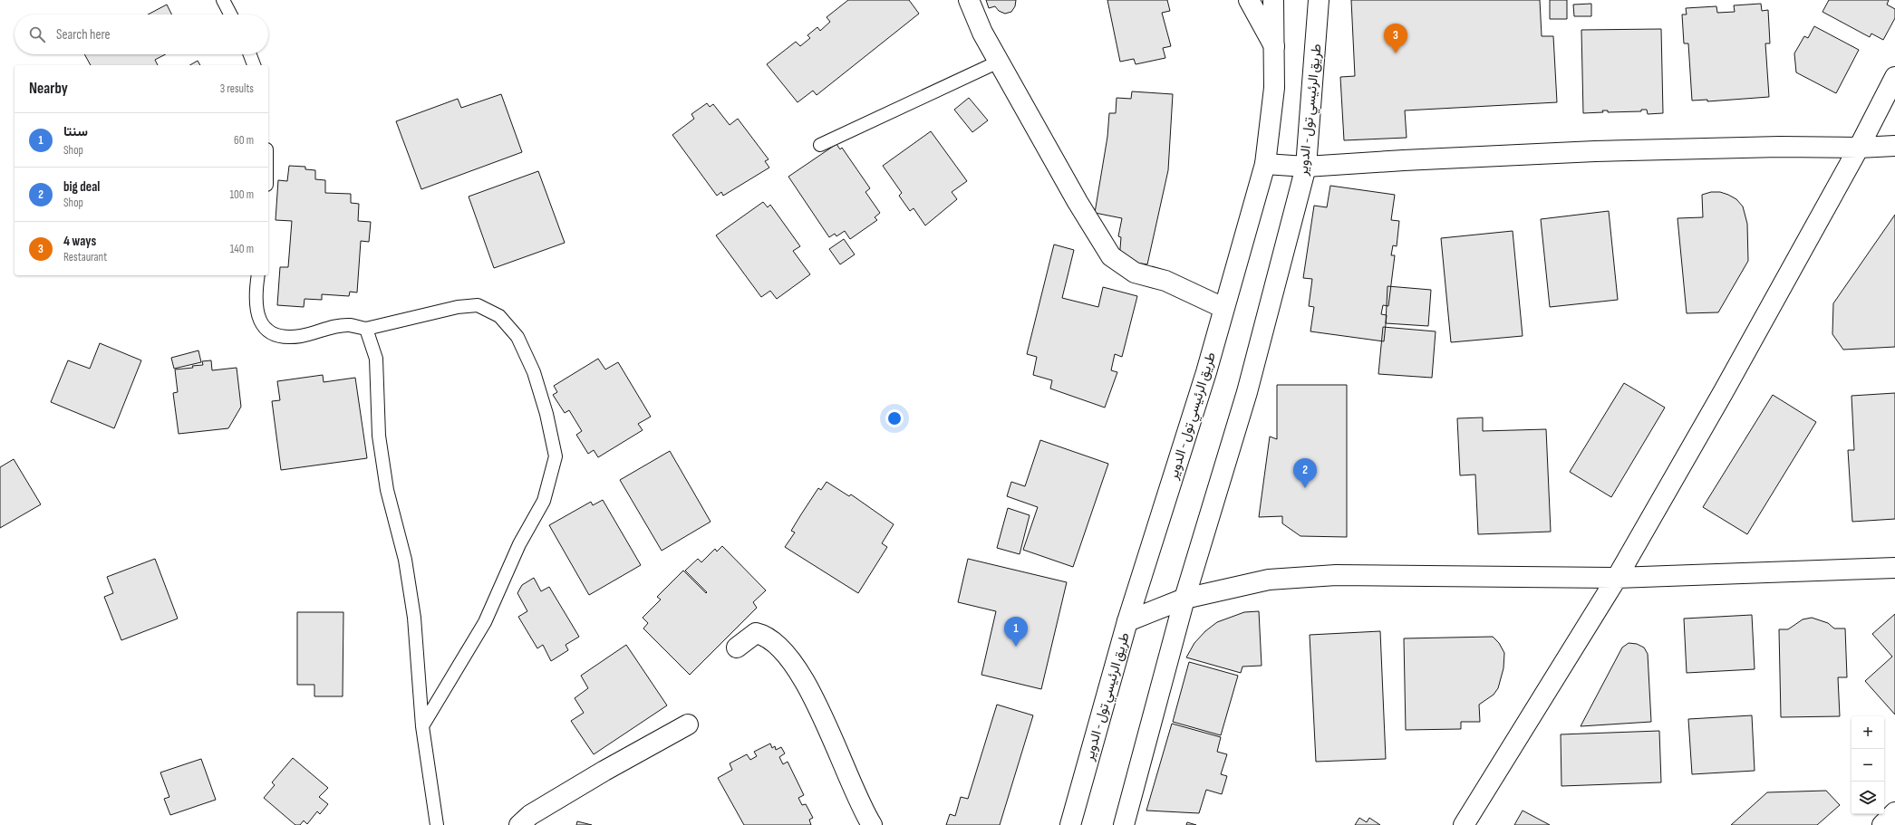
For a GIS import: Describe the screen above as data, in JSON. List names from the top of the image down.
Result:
{
  "streets": {
    "street": ["طريق الرئيسي تول - الدوير"]
  },
  "page": {
    "search": "Search here",
    "pins": ["3", "2", "1"],
    "heading": ["Nearby", "3 results"],
    "list": [
      {
        "mark": "1",
        "name": "سنتا",
        "note": "Shop",
        "value": "60 m"
      },
      {
        "mark": "2",
        "name": "big deal",
        "note": "Shop",
        "value": "100 m"
      },
      {
        "mark": "3",
        "name": "4 ways",
        "note": "Restaurant",
        "value": "140 m"
      }
    ],
    "map_buttons": ["+", "−"]
  }
}
